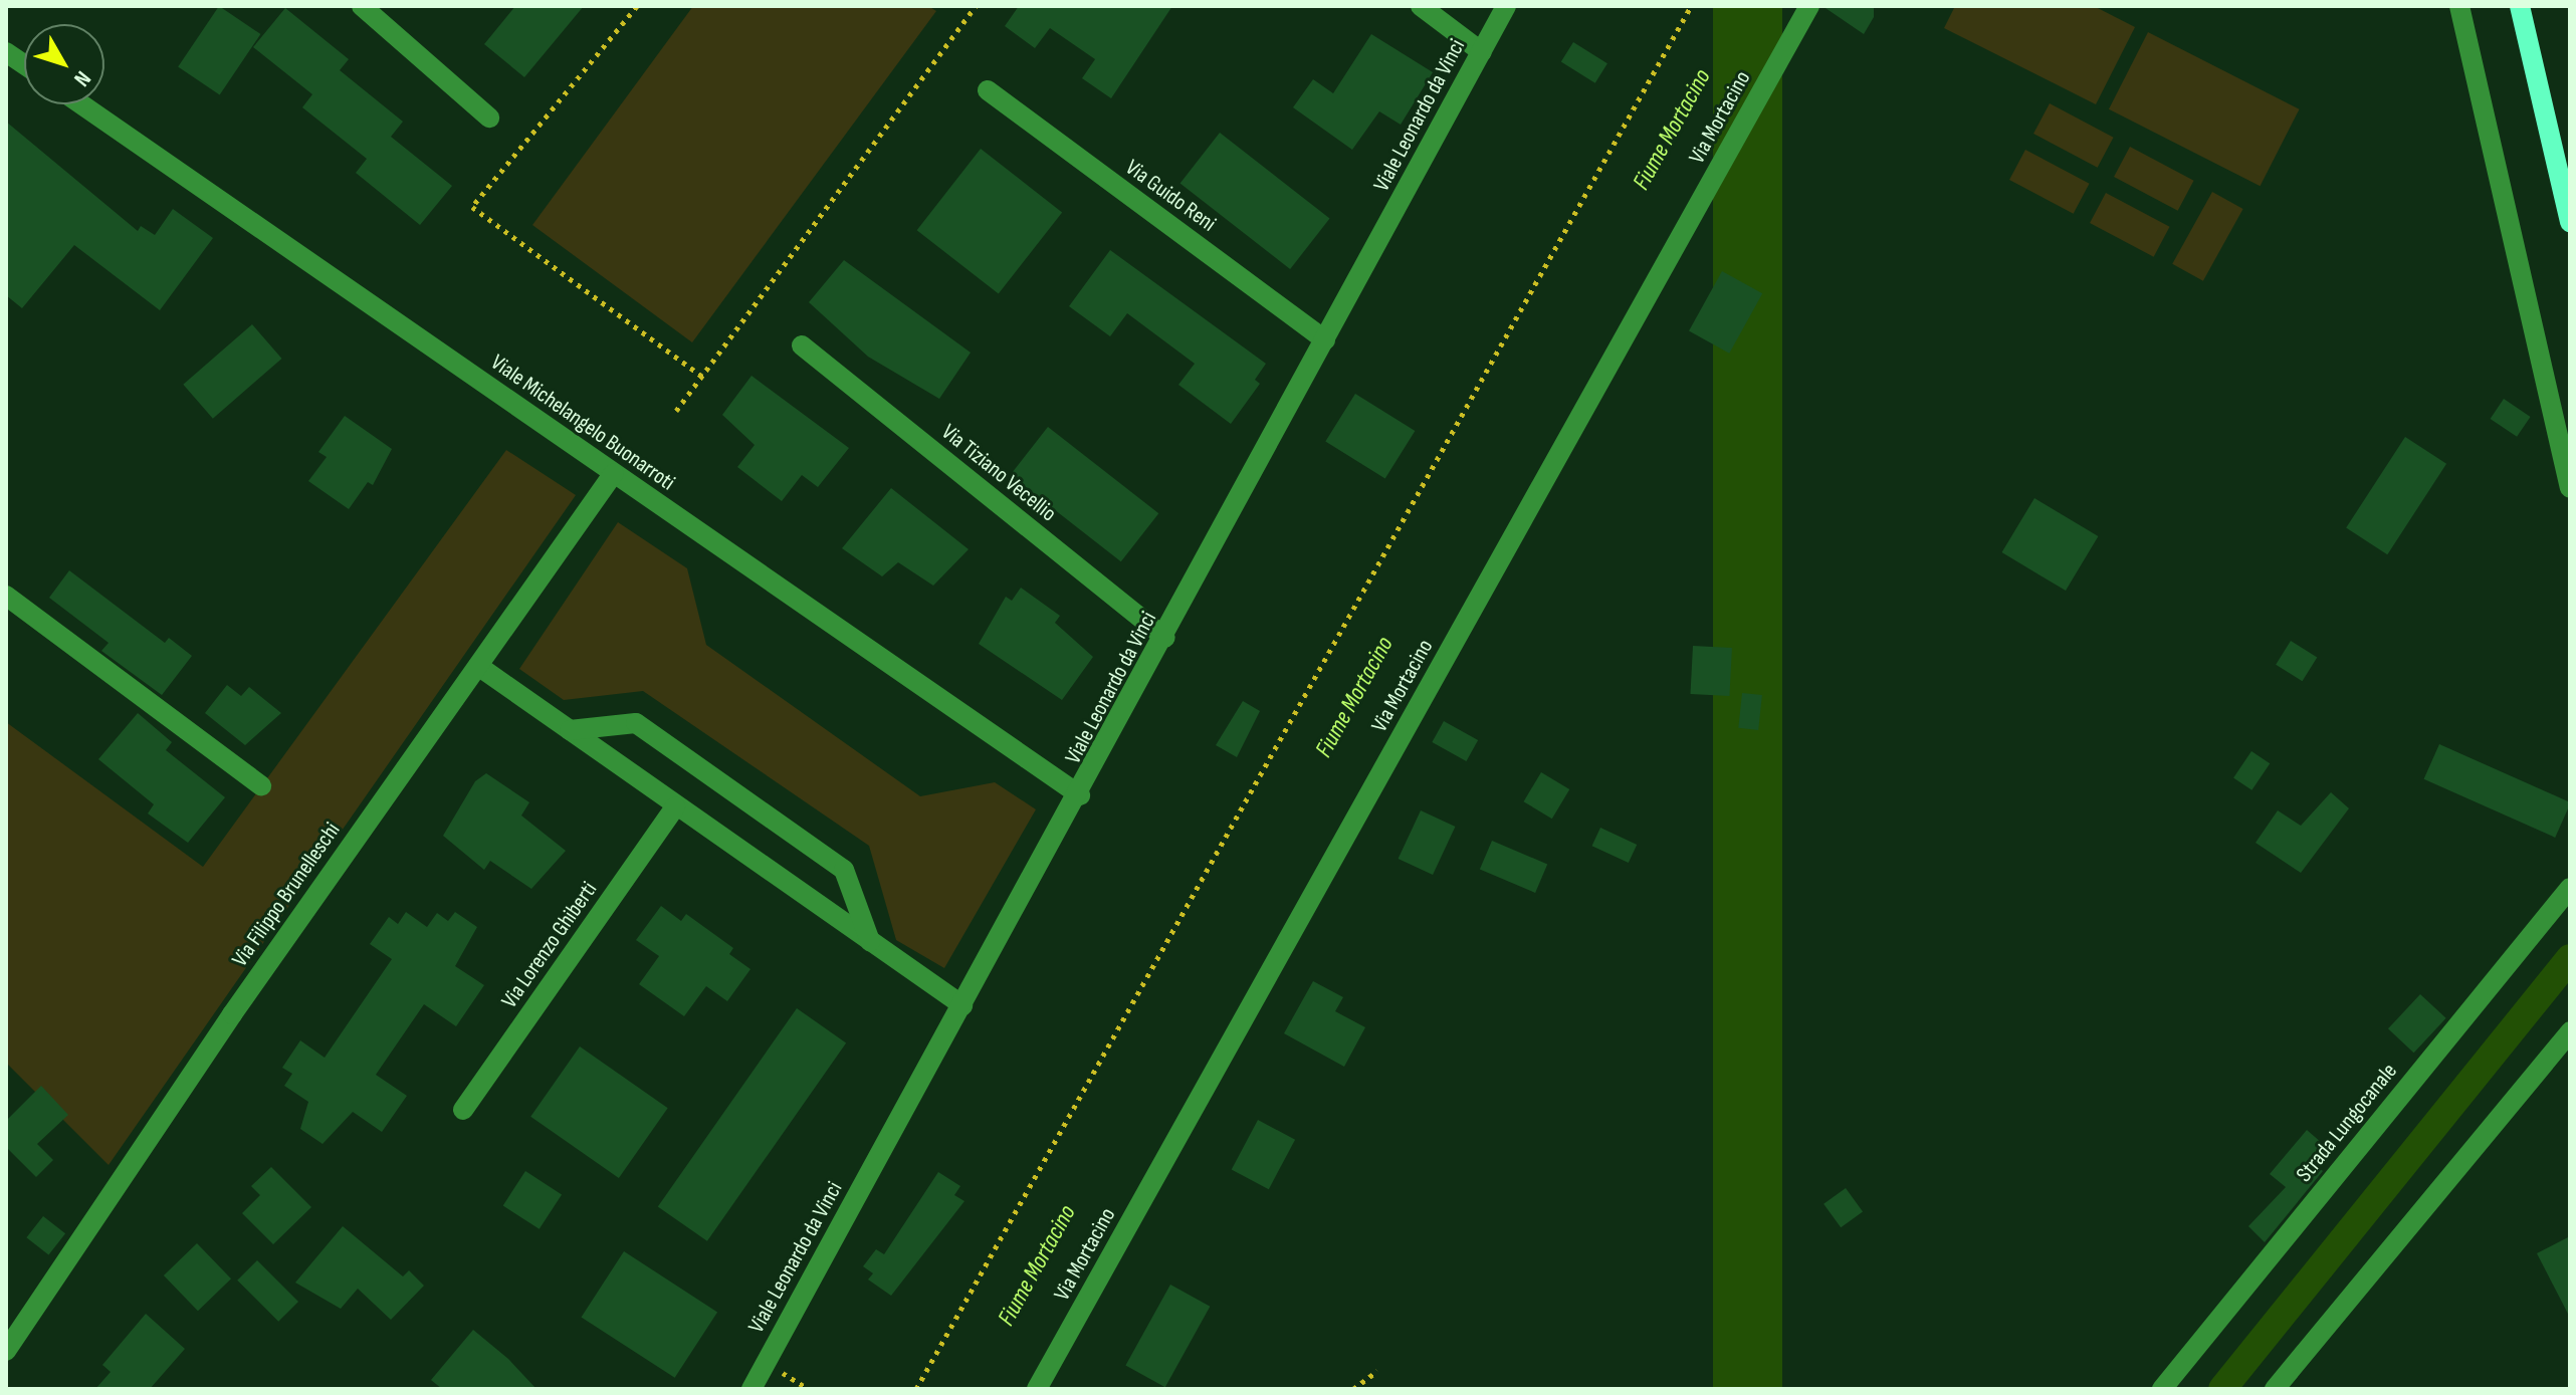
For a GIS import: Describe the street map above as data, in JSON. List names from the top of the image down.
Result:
{
  "streets": {
    "street": [
      "Viale Leonardo da Vinci",
      "Via Mortacino",
      "Via Guido Reni",
      "Viale Michelangelo Buonarroti",
      "Via Tiziano Vecellio",
      "Via Filippo Brunelleschi",
      "Via Lorenzo Ghiberti",
      "Strada Lungocanale"
    ]
  },
  "crossings": [
    ["Viale Leonardo da Vinci", "Via Guido Reni"],
    ["Viale Leonardo da Vinci", "Viale Michelangelo Buonarroti"],
    ["Viale Leonardo da Vinci", "Via Tiziano Vecellio"],
    ["Viale Michelangelo Buonarroti", "Via Filippo Brunelleschi"]
  ],
  "water": ["Fiume Mortacino"],
  "north": "bottom right"
}
